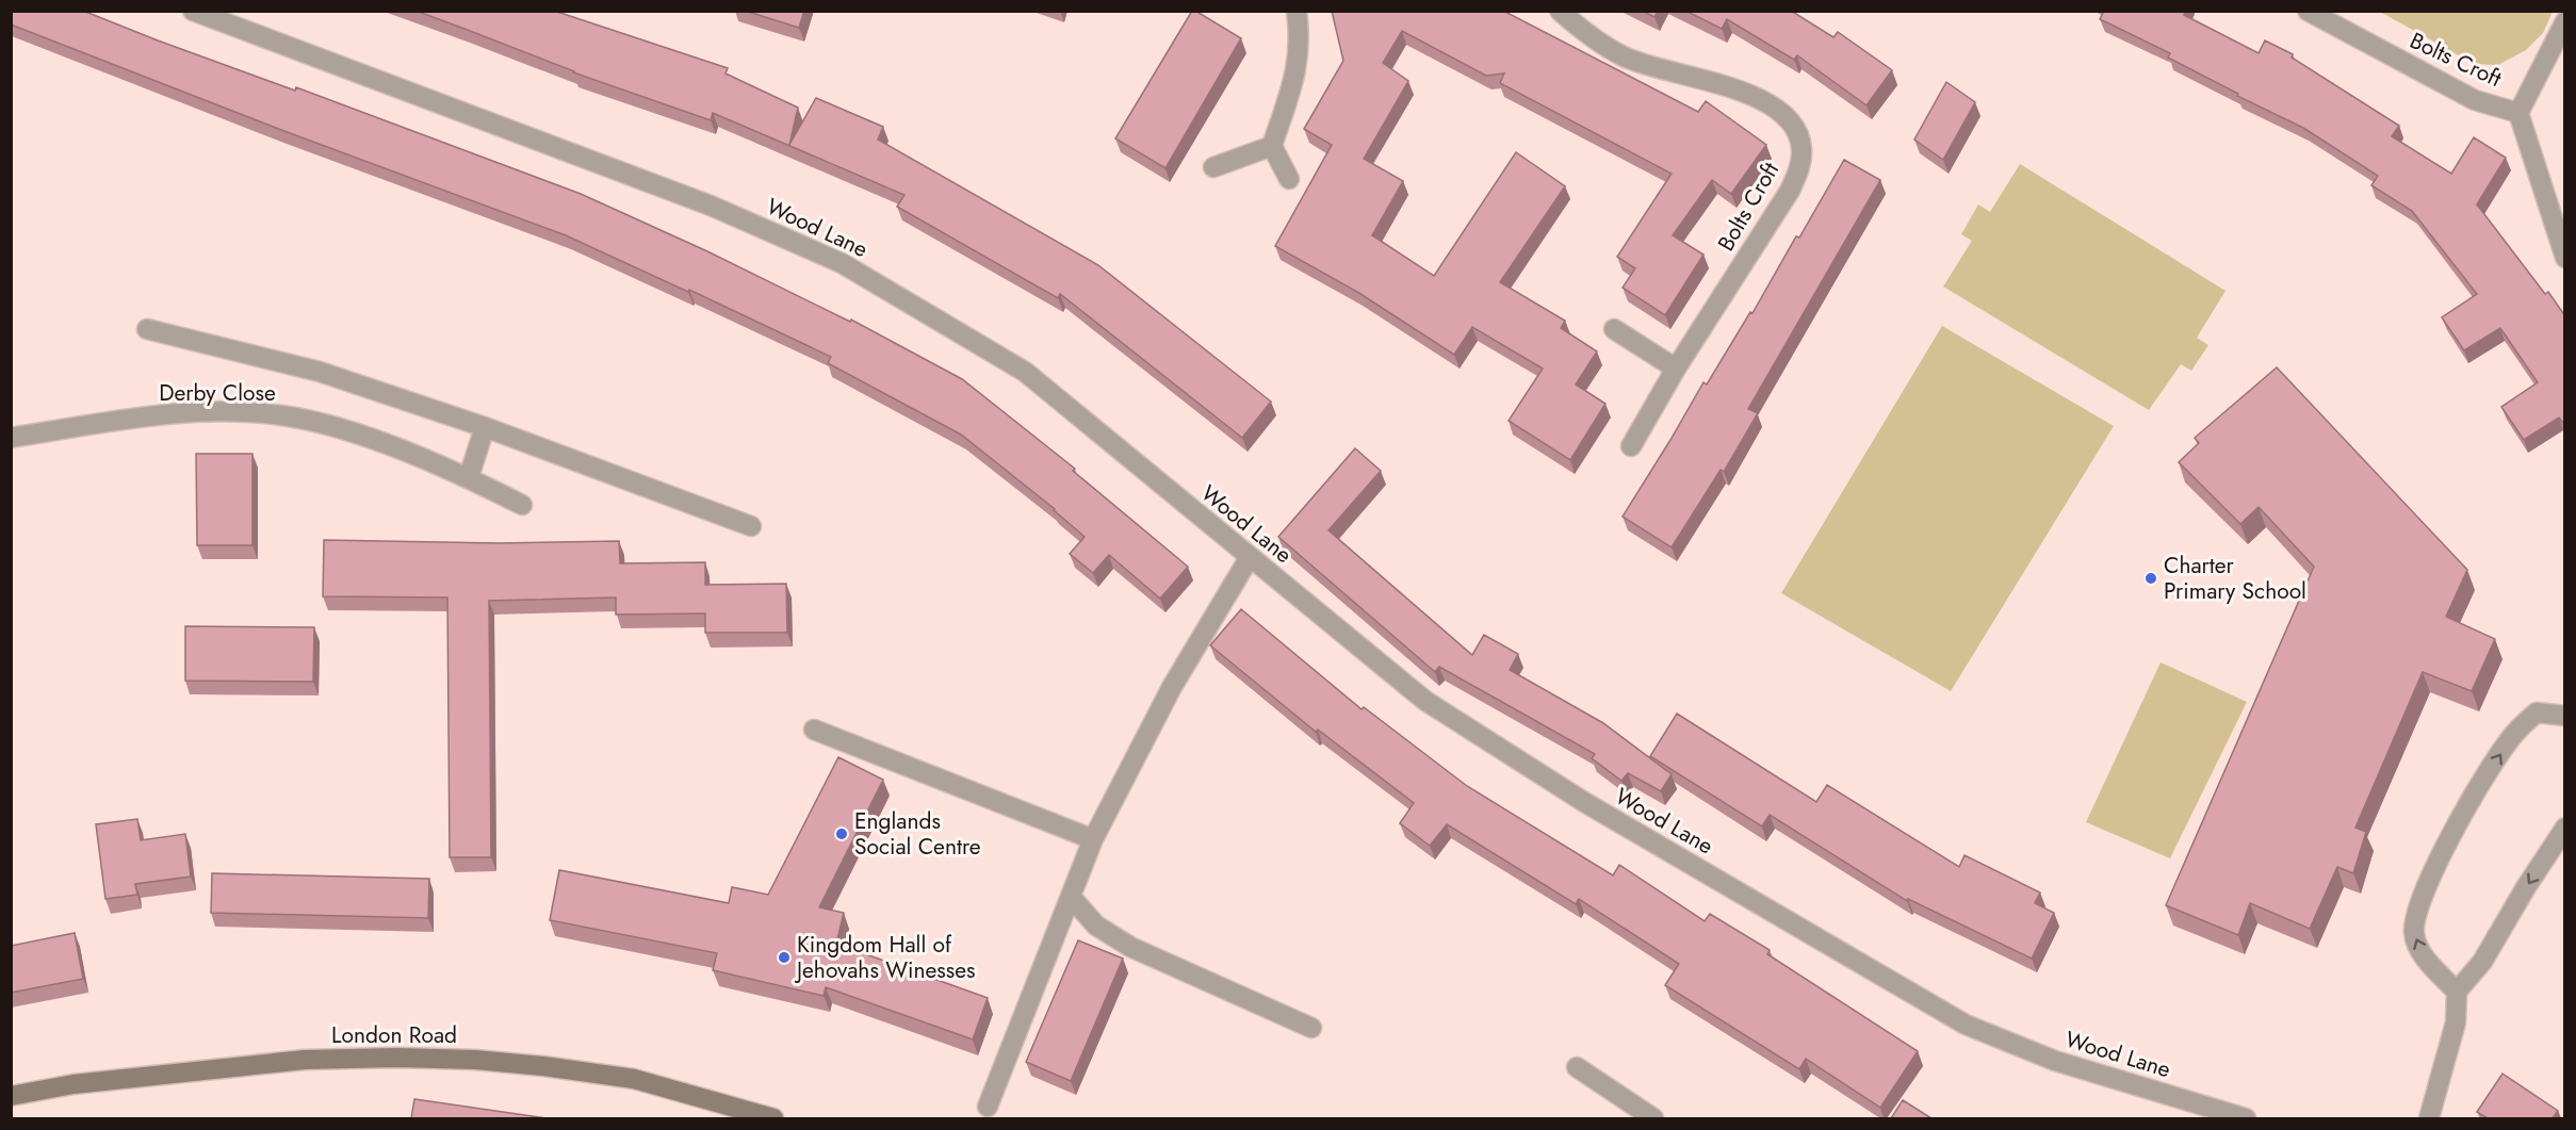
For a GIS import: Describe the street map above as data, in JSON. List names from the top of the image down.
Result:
{
  "streets": {
    "street": [
      "Bolts Croft",
      "Wood Lane",
      "Derby Close",
      "London Road"
    ]
  },
  "places": ["Charter Primary School", "Englands Social Centre", "Kingdom Hall of Jehovahs Winesses"]
}
